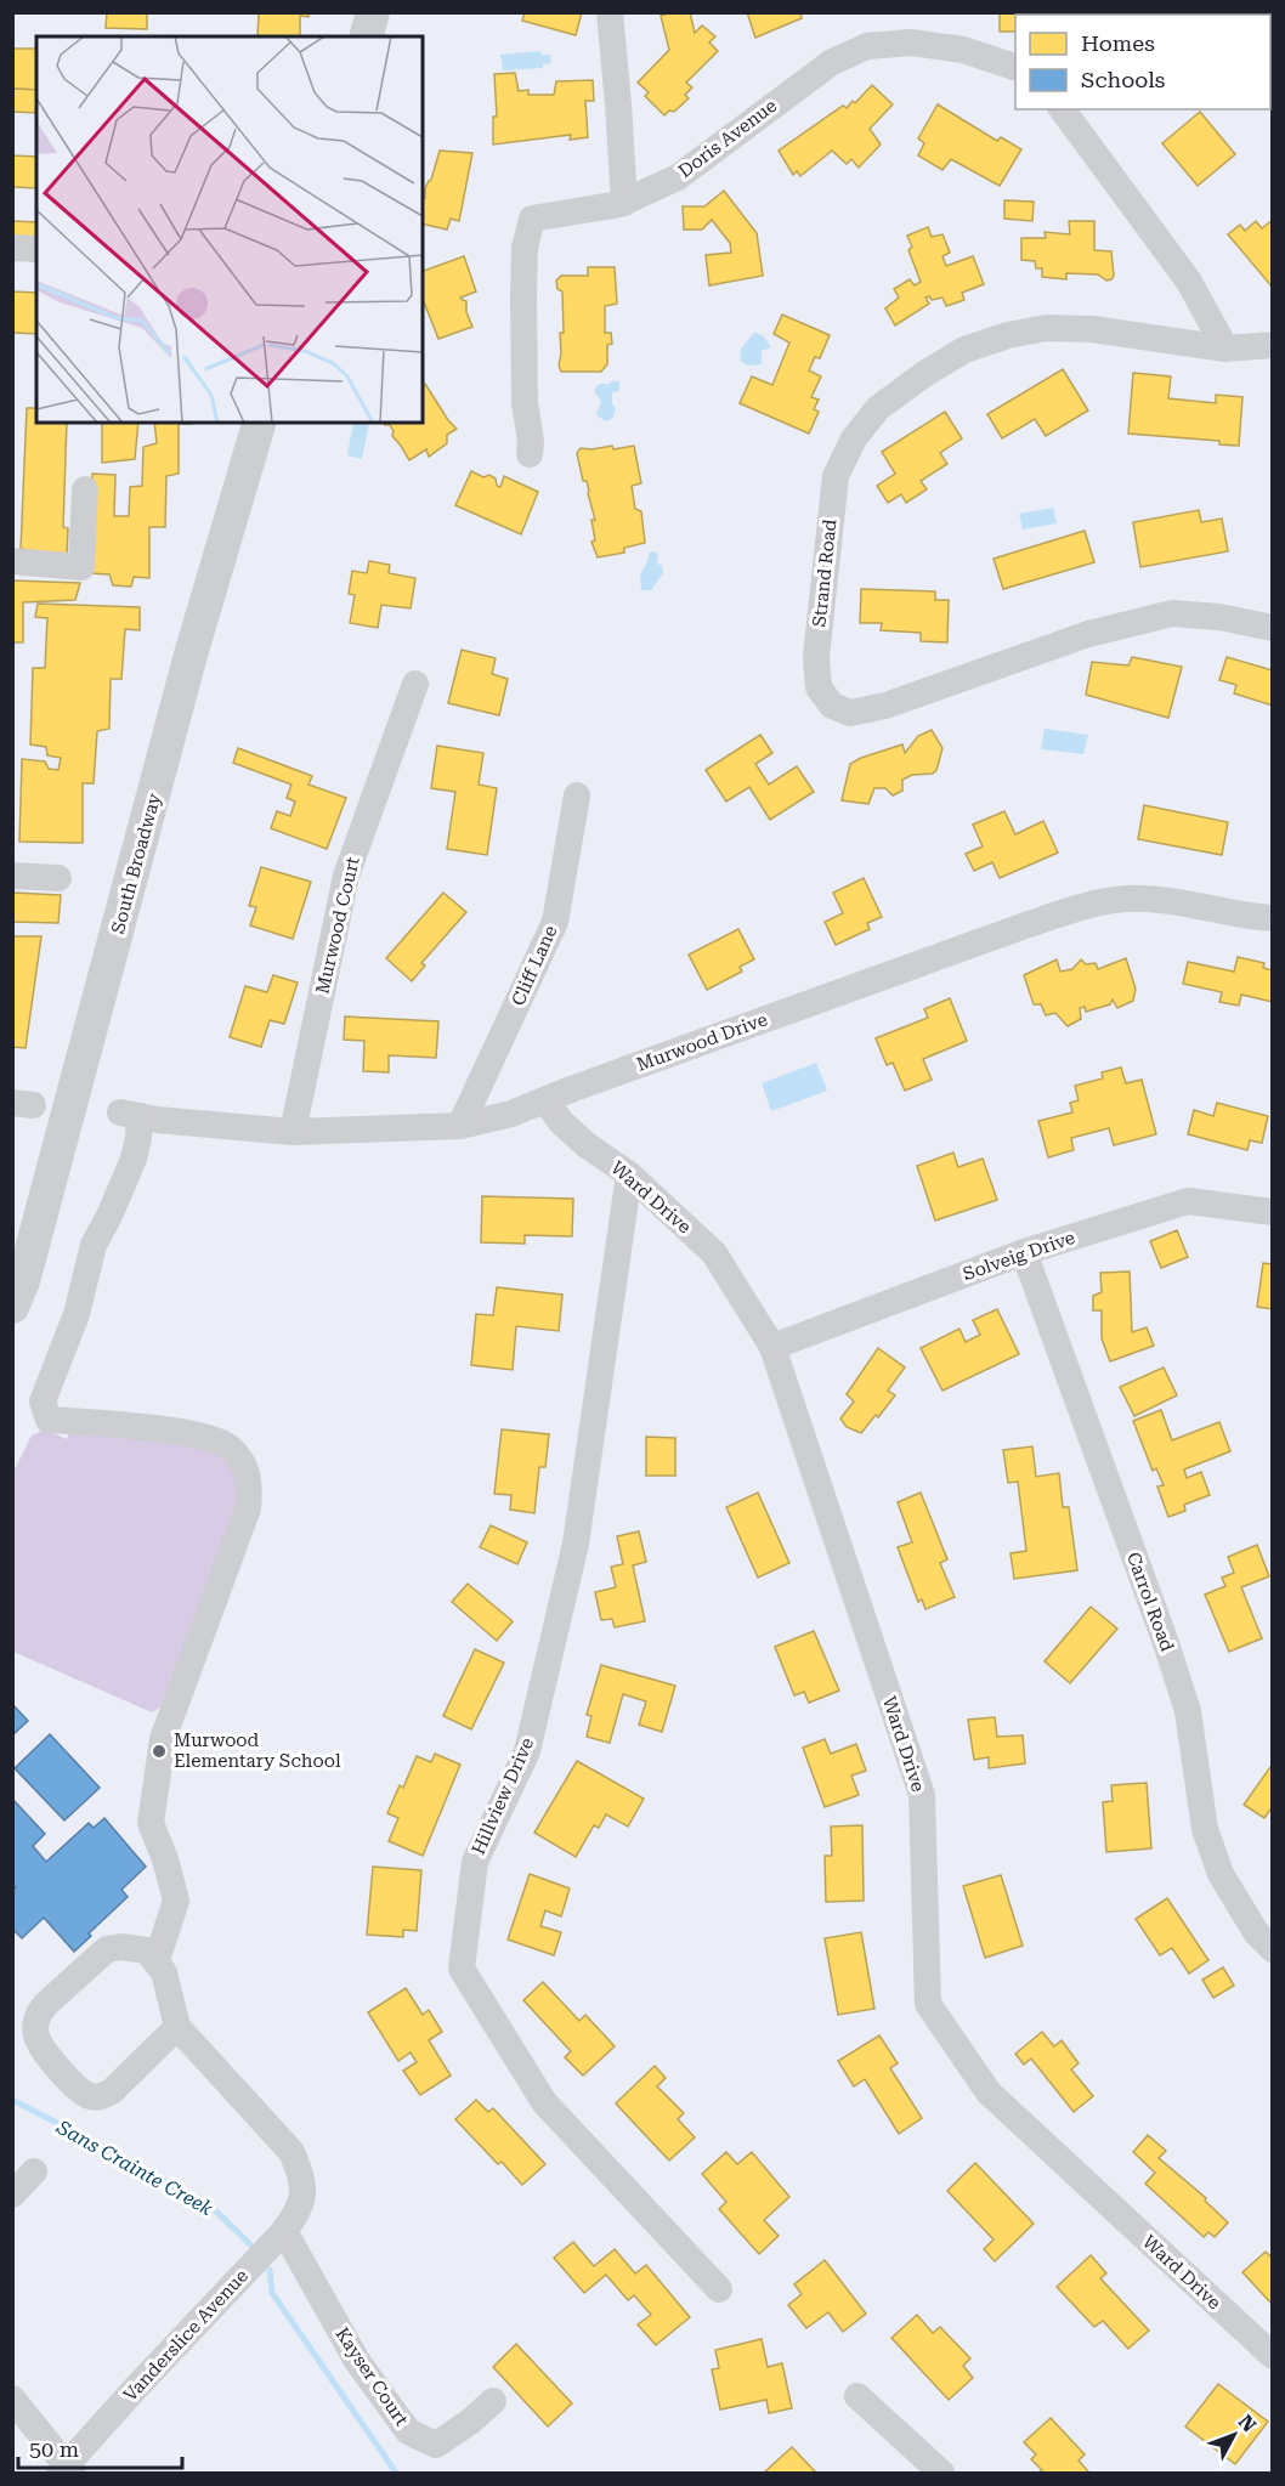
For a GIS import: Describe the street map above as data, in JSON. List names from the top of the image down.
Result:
{
  "streets": {
    "main road": ["South Broadway"],
    "street": [
      "Doris Avenue",
      "Strand Road",
      "Murwood Court",
      "Cliff Lane",
      "Murwood Drive",
      "Ward Drive",
      "Solveig Drive",
      "Carrol Road",
      "Hillview Drive",
      "Vanderslice Avenue",
      "Kayser Court"
    ]
  },
  "crossings": [
    ["Murwood Court", "Murwood Drive"],
    ["Cliff Lane", "Murwood Drive"],
    ["Murwood Drive", "Ward Drive"],
    ["Murwood Drive", "Vanderslice Avenue"],
    ["Ward Drive", "Solveig Drive"],
    ["Ward Drive", "Hillview Drive"],
    ["Solveig Drive", "Carrol Road"],
    ["Vanderslice Avenue", "Kayser Court"]
  ],
  "water": ["Sans Crainte Creek"],
  "places": ["Murwood Elementary School"],
  "legend": ["Homes", "Schools"],
  "scale_bar": "50 m",
  "north": "top right"
}
